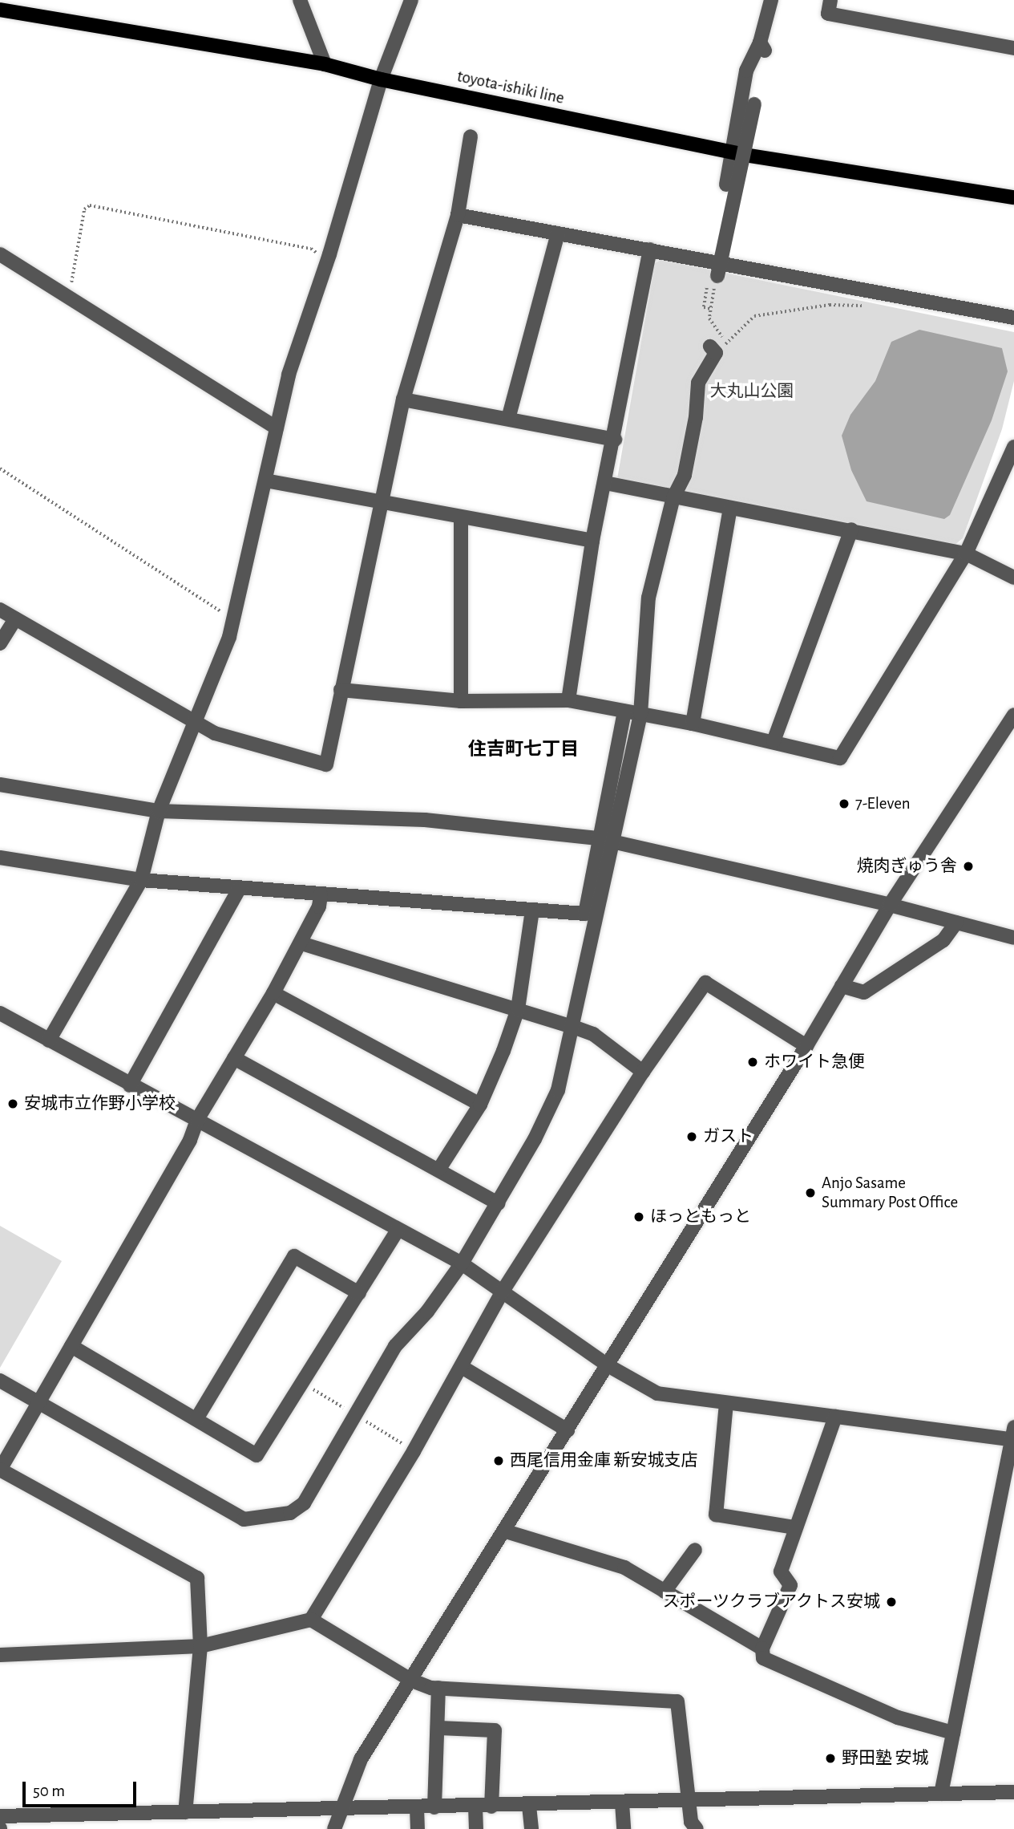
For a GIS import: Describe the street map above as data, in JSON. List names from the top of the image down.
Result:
{
  "streets": {
    "main road": ["toyota-ishiki line"]
  },
  "districts": ["住吉町七丁目"],
  "parks": ["大丸山公園"],
  "places": [
    "7-Eleven",
    "焼肉ぎゅう舎",
    "ホワイト急便",
    "安城市立作野小学校",
    "ガスト",
    "Anjo Sasame Summary Post Office",
    "ほっともっと",
    "西尾信用金庫 新安城支店",
    "スポーツクラブアクトス安城",
    "野田塾 安城"
  ],
  "scale_bar": "50 m"
}
